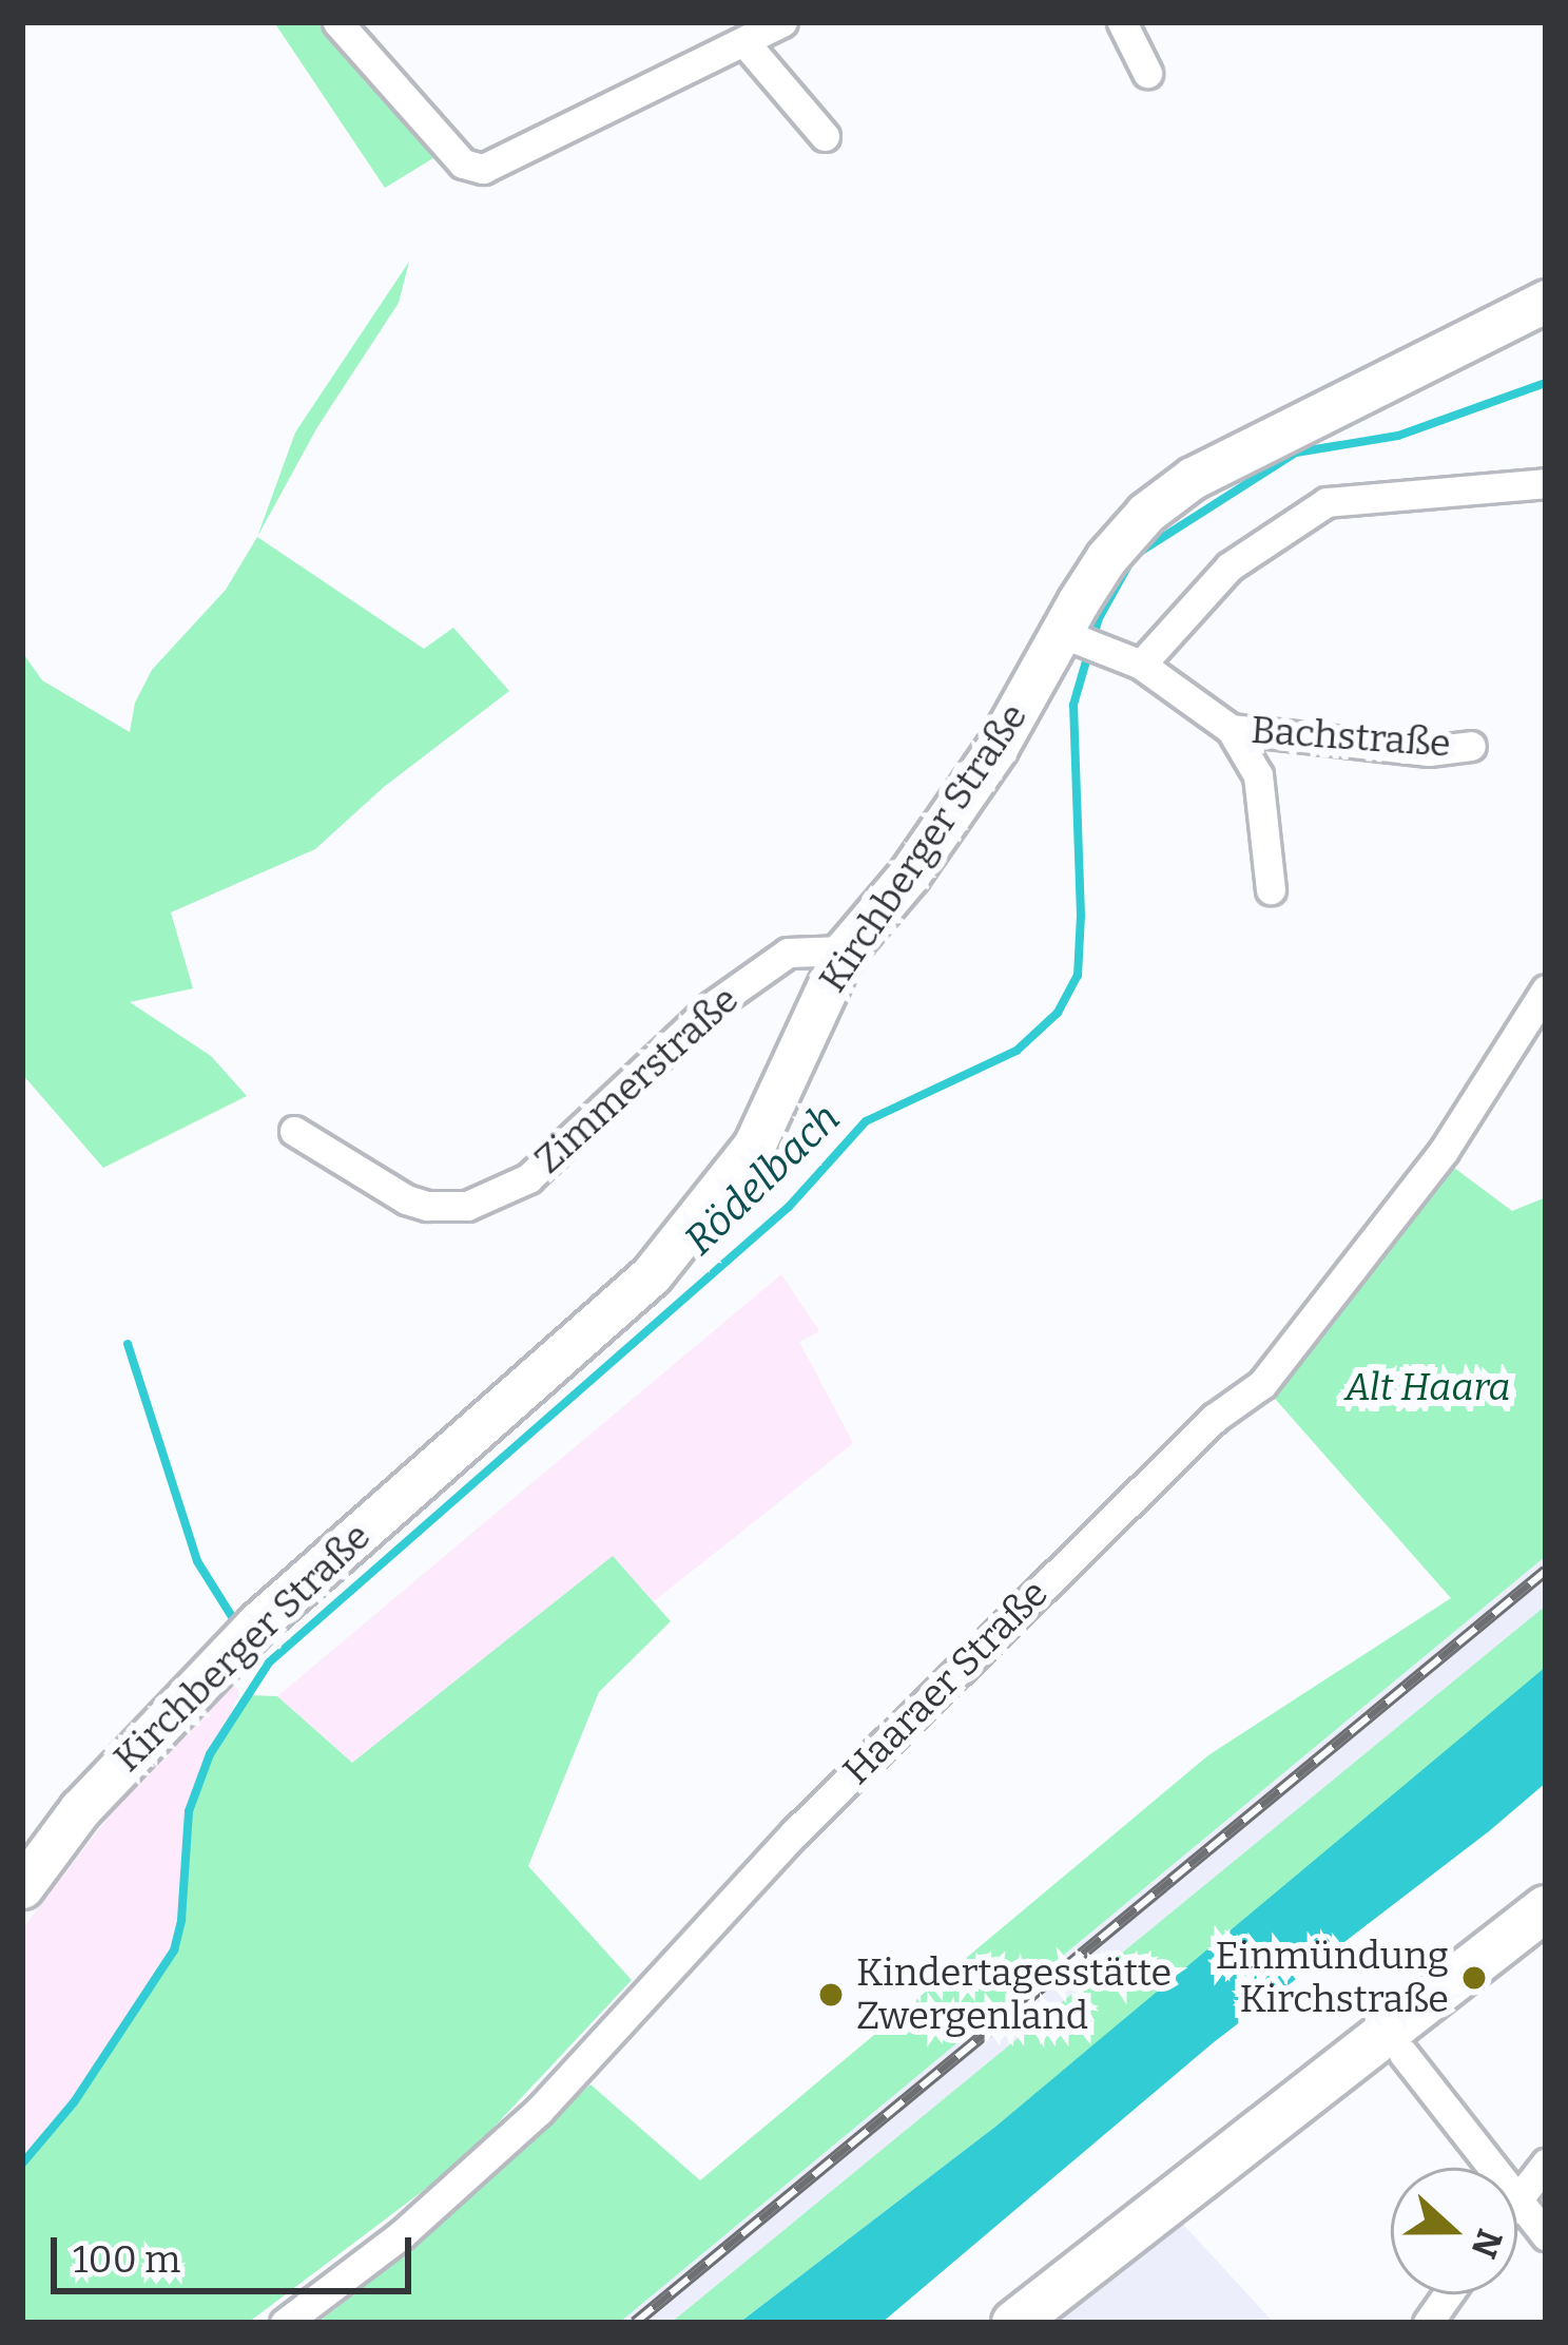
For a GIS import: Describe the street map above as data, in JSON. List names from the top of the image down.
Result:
{
  "streets": {
    "main road": ["Kirchberger Straße"],
    "street": ["Bachstraße", "Zimmerstraße", "Haaraer Straße"]
  },
  "crossings": [
    ["Bachstraße", "Kirchberger Straße"],
    ["Kirchberger Straße", "Zimmerstraße"]
  ],
  "water": ["Rödelbach"],
  "parks": ["Alt Haara"],
  "places": ["Einmündung Kirchstraße", "Kindertagesstätte Zwergenland"],
  "scale_bar": "100 m",
  "north": "right"
}
